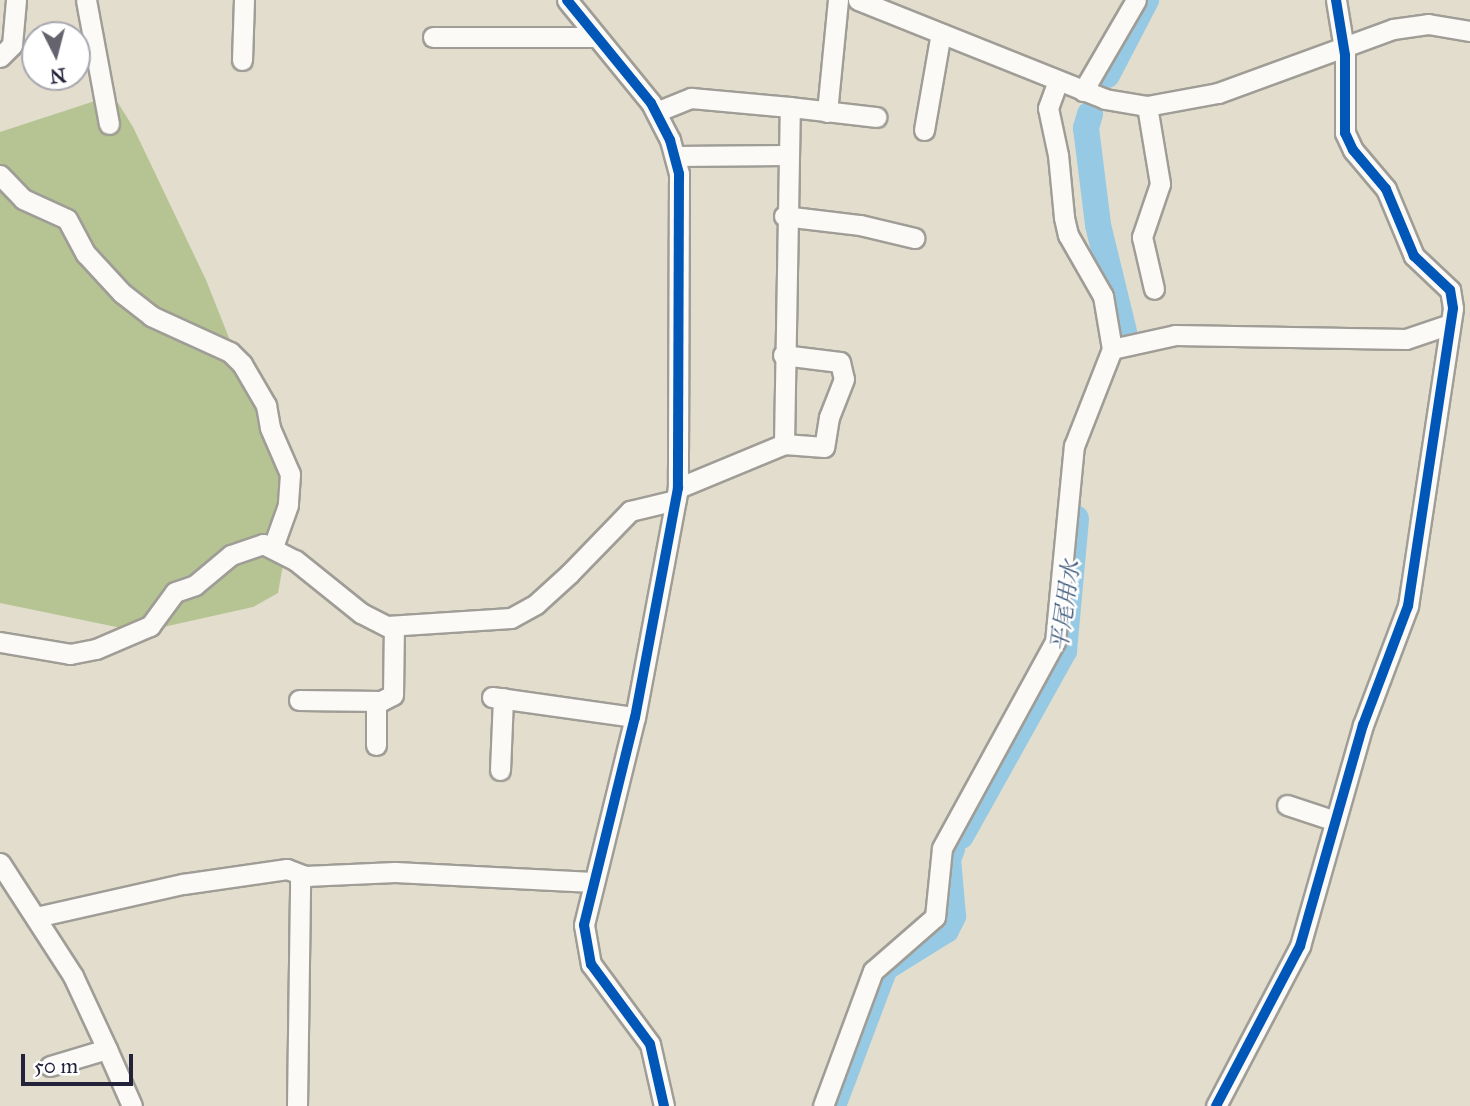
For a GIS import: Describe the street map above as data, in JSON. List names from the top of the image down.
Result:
{
  "water": ["平尾用水"],
  "scale_bar": "50 m",
  "north": "bottom"
}
